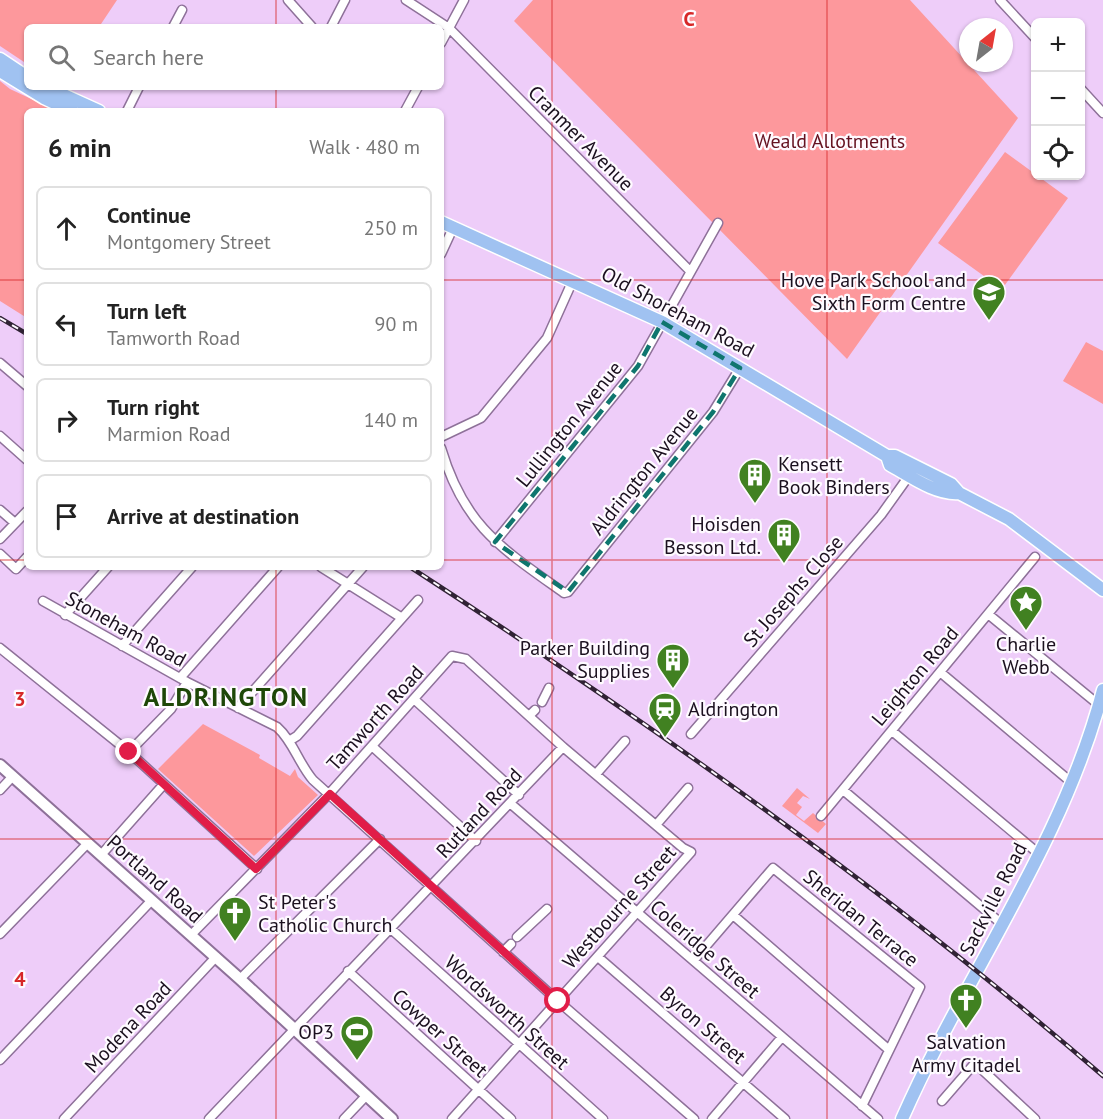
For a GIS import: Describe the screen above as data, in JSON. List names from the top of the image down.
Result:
{
  "streets": {
    "main road": ["Old Shoreham Road", "Sackville Road"],
    "street": [
      "Cranmer Avenue",
      "Lullington Avenue",
      "Aldrington Avenue",
      "St Josephs Close",
      "Stoneham Road",
      "Leighton Road",
      "Tamworth Road",
      "Rutland Road",
      "Portland Road",
      "Westbourne Street",
      "Sheridan Terrace",
      "Coleridge Street",
      "Wordsworth Street",
      "Byron Street",
      "Modena Road",
      "Cowper Street"
    ]
  },
  "crossings": [
    ["Cranmer Avenue", "Lullington Avenue"],
    ["Old Shoreham Road", "Lullington Avenue"],
    ["Old Shoreham Road", "Aldrington Avenue"],
    ["Old Shoreham Road", "St Josephs Close"],
    ["Lullington Avenue", "Aldrington Avenue"],
    ["Stoneham Road", "Tamworth Road"],
    ["Stoneham Road", "Rutland Road"],
    ["Stoneham Road", "Westbourne Street"],
    ["Tamworth Road", "Rutland Road"],
    ["Tamworth Road", "Portland Road"],
    ["Rutland Road", "Portland Road"],
    ["Rutland Road", "Coleridge Street"],
    ["Rutland Road", "Wordsworth Street"],
    ["Rutland Road", "Cowper Street"],
    ["Portland Road", "Modena Road"],
    ["Westbourne Street", "Coleridge Street"],
    ["Westbourne Street", "Wordsworth Street"],
    ["Westbourne Street", "Byron Street"],
    ["Westbourne Street", "Cowper Street"],
    ["Sheridan Terrace", "Coleridge Street"]
  ],
  "districts": ["ALDRINGTON"],
  "parks": ["Weald Allotments"],
  "places": {
    "school or university": ["Hove Park School and Sixth Form Centre"],
    "building": ["Kensett Book Binders", "Hoisden Besson Ltd.", "Parker Building Supplies"],
    "place": ["Charlie Webb"],
    "station": ["Aldrington"],
    "church": ["St Peter's Catholic Church", "Salvation Army Citadel"],
    "sports": ["OP3"]
  },
  "north": "top right",
  "page": {
    "map_buttons": ["+", "−"],
    "search": "Search here",
    "heading": ["6 min", "Walk · 480 m"],
    "list": [
      ["Continue", "Montgomery Street", "250 m"],
      ["Turn left", "Tamworth Road", "90 m"],
      ["Turn right", "Marmion Road", "140 m"],
      "Arrive at destination"
    ]
  },
  "grid": {
    "columns": ["C"],
    "rows": ["3", "4"]
  }
}
